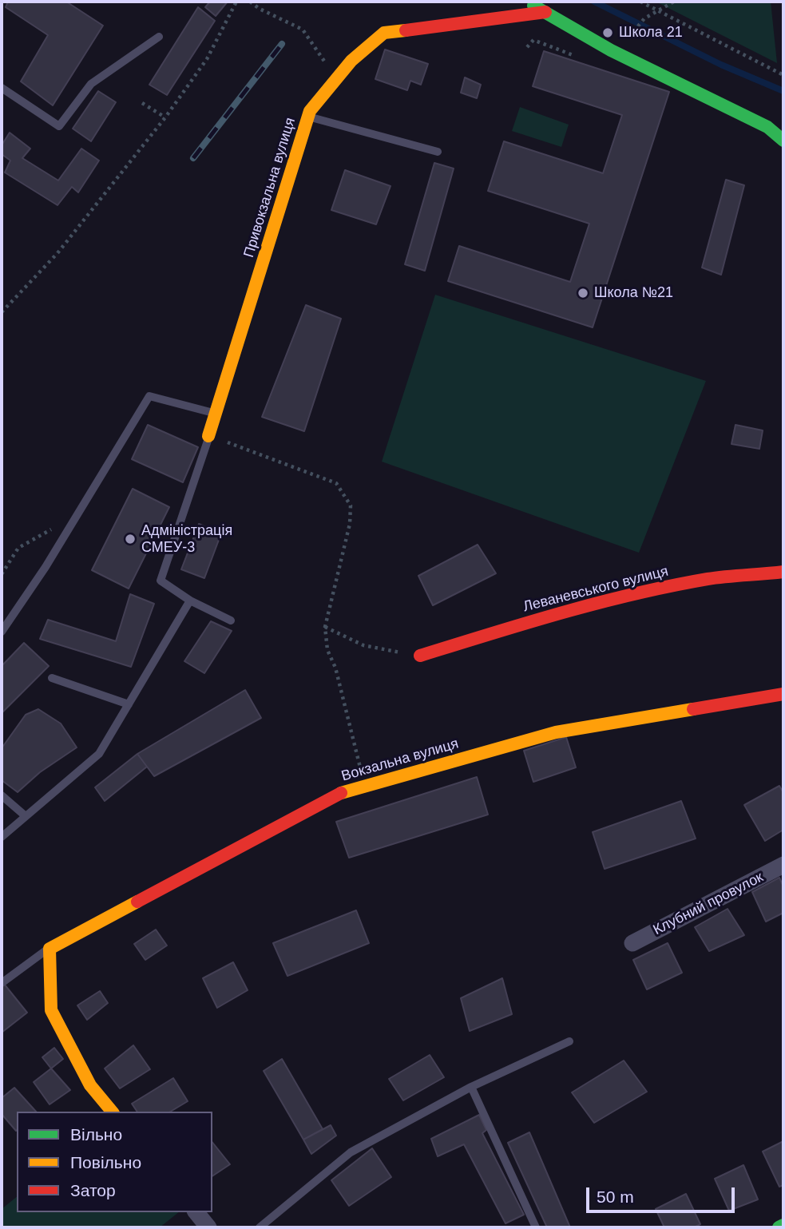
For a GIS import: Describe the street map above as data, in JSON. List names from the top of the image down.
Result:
{
  "streets": {
    "street": [
      "Привокзальна вулиця",
      "Леваневського вулиця",
      "Вокзальна вулиця",
      "Клубний провулок"
    ]
  },
  "places": ["Школа 21", "Школа №21", "Адміністрація СМЕУ-3"],
  "legend": ["Вільно", "Повільно", "Затор"],
  "scale_bar": "50 m"
}
